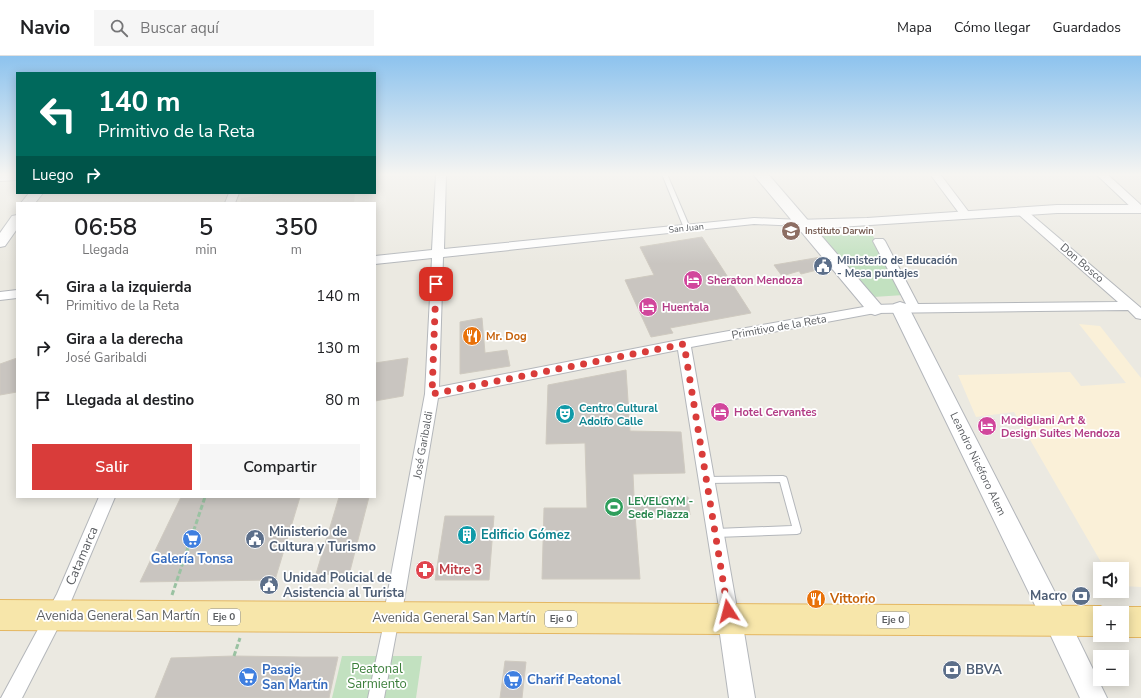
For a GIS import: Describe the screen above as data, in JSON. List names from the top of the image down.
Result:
{
  "streets": {
    "main road": ["Leandro Nicéforo Alem", "Avenida General San Martín", "Eje 0"],
    "street": [
      "San Juan",
      "Don Bosco",
      "Primitivo de la Reta",
      "José Garibaldi",
      "Catamarca"
    ]
  },
  "crossings": [
    ["San Juan", "Don Bosco"],
    ["San Juan", "José Garibaldi"],
    ["Don Bosco", "Primitivo de la Reta"],
    ["Primitivo de la Reta", "José Garibaldi"],
    ["Primitivo de la Reta", "Leandro Nicéforo Alem"],
    ["José Garibaldi", "Avenida General San Martín"],
    ["Leandro Nicéforo Alem", "Avenida General San Martín"],
    ["Catamarca", "Avenida General San Martín"]
  ],
  "parks": ["Peatonal Sarmiento"],
  "places": {
    "school or university": ["Instituto Darwin"],
    "public building": ["Ministerio de Educación - Mesa puntajes", "Ministerio de Cultura y Turismo", "Unidad Policial de Asistencia al Turista"],
    "hotel": [
      "Sheraton Mendoza",
      "Huentala",
      "Hotel Cervantes",
      "Modigliani Art & Design Suites Mendoza"
    ],
    "restaurant": ["Mr. Dog", "Vittorio"],
    "theatre": ["Centro Cultural Adolfo Calle"],
    "sports": ["LEVELGYM - Sede Piazza"],
    "building": ["Edificio Gómez"],
    "supermarket": ["Galería Tonsa", "Pasaje San Martín", "Charif Peatonal"],
    "pharmacy": ["Mitre 3"],
    "bank": ["Macro", "BBVA"]
  },
  "page": {
    "header": "Navio",
    "search": "Buscar aquí",
    "nav": ["Mapa", "Cómo llegar", "Guardados"],
    "turn": ["140 m", "Primitivo de la Reta"],
    "then": "Luego",
    "eta": [
      "06:58",
      "Llegada",
      "5",
      "min",
      "350",
      "m"
    ],
    "list": [
      {
        "name": "Gira a la izquierda",
        "note": "Primitivo de la Reta",
        "value": "140 m"
      },
      {
        "name": "Gira a la derecha",
        "note": "José Garibaldi",
        "value": "130 m"
      },
      {
        "name": "Llegada al destino",
        "value": "80 m"
      }
    ],
    "buttons": ["Salir", "Compartir"],
    "map_buttons": ["+", "−"]
  }
}
